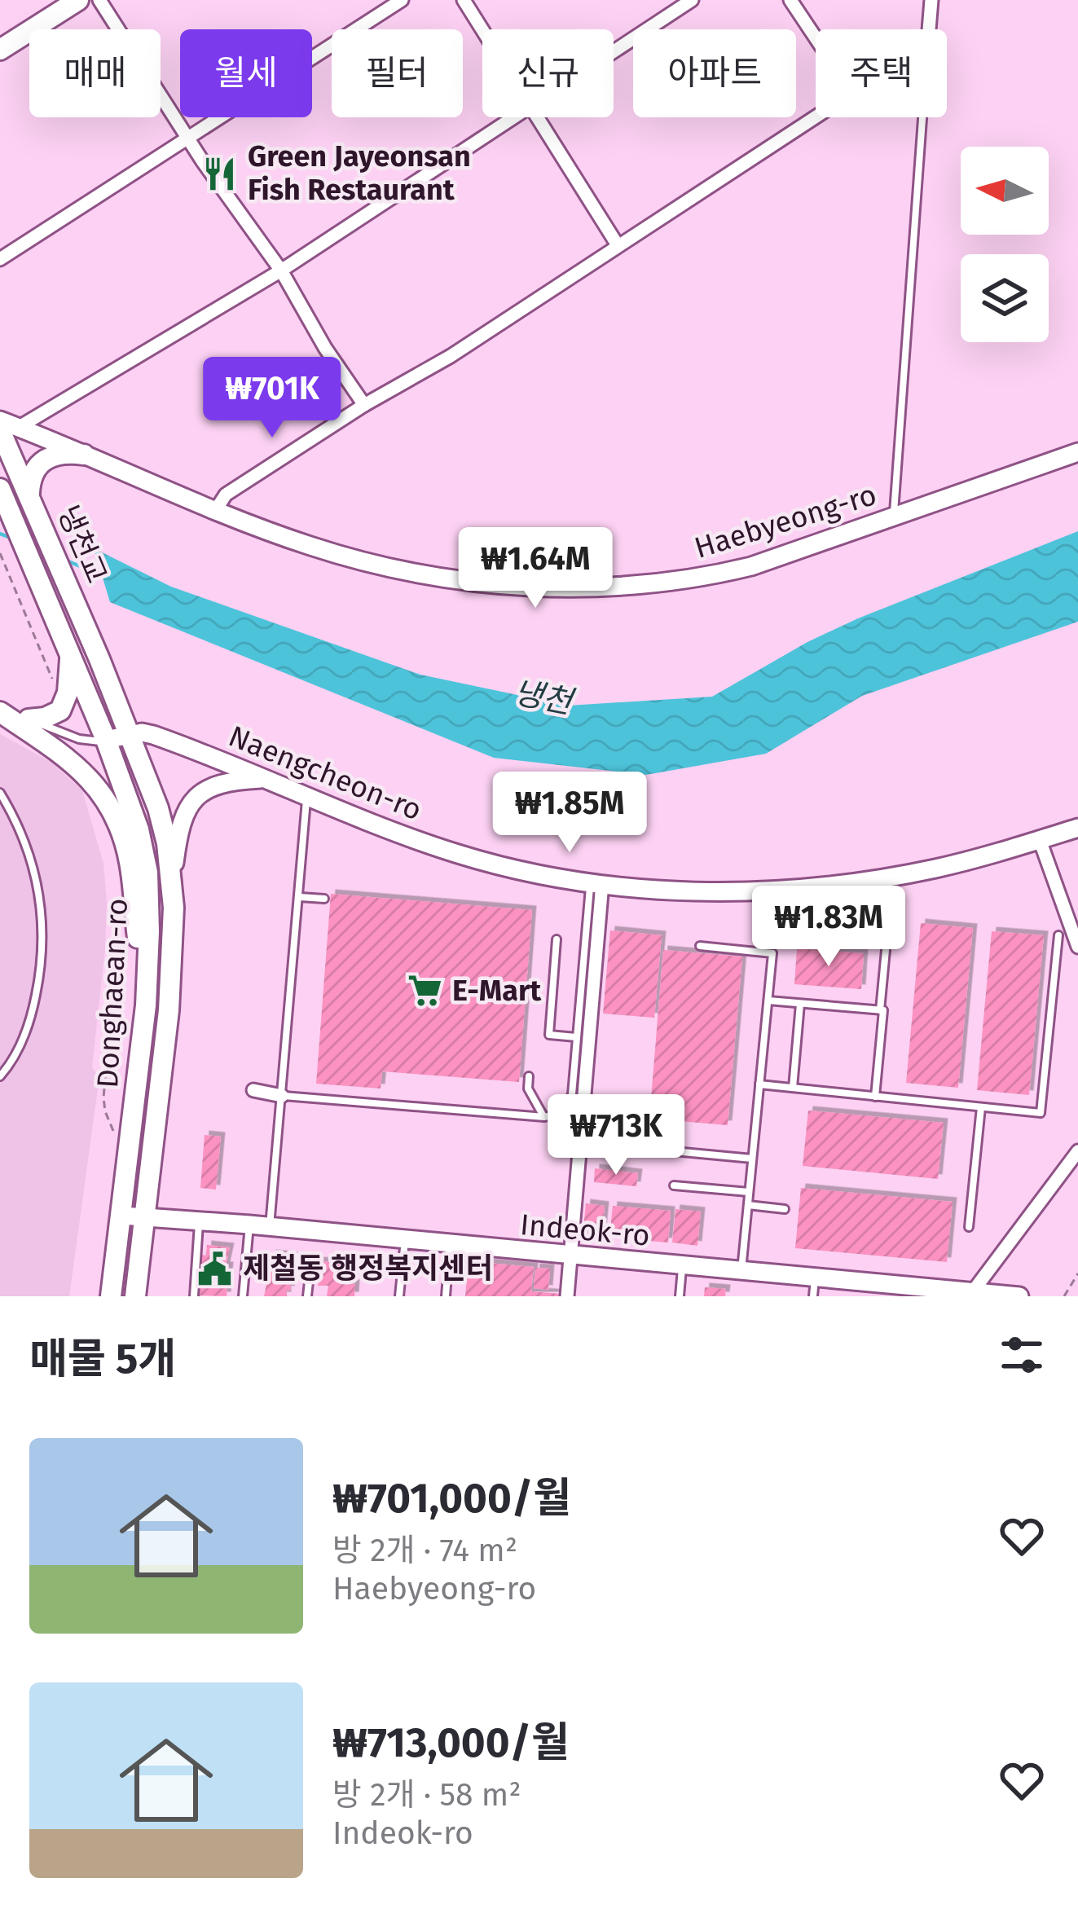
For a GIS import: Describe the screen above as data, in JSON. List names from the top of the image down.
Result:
{
  "streets": {
    "main road": ["냉천교", "Donghaean-ro"],
    "street": ["Haebyeong-ro", "Naengcheon-ro", "Indeok-ro"]
  },
  "crossings": [
    ["Haebyeong-ro", "냉천교"],
    ["냉천교", "Donghaean-ro"],
    ["Naengcheon-ro", "Donghaean-ro"],
    ["Donghaean-ro", "Indeok-ro"]
  ],
  "water": ["냉천"],
  "places": {
    "restaurant": ["Green Jayeonsan Fish Restaurant"],
    "supermarket": ["E-Mart"],
    "public building": ["제철동 행정복지센터"]
  },
  "north": "left",
  "page": {
    "chip": [
      "매매",
      "월세",
      "필터",
      "신규",
      "아파트",
      "주택"
    ],
    "price": [
      "₩701K",
      "₩1.64M",
      "₩1.85M",
      "₩1.83M",
      "₩713K"
    ],
    "heading": "매물 5개",
    "list": [
      {
        "name": "₩701,000/월",
        "note": "방 2개 · 74 m² · Haebyeong-ro"
      },
      {
        "name": "₩713,000/월",
        "note": "방 2개 · 58 m² · Indeok-ro"
      }
    ]
  }
}
